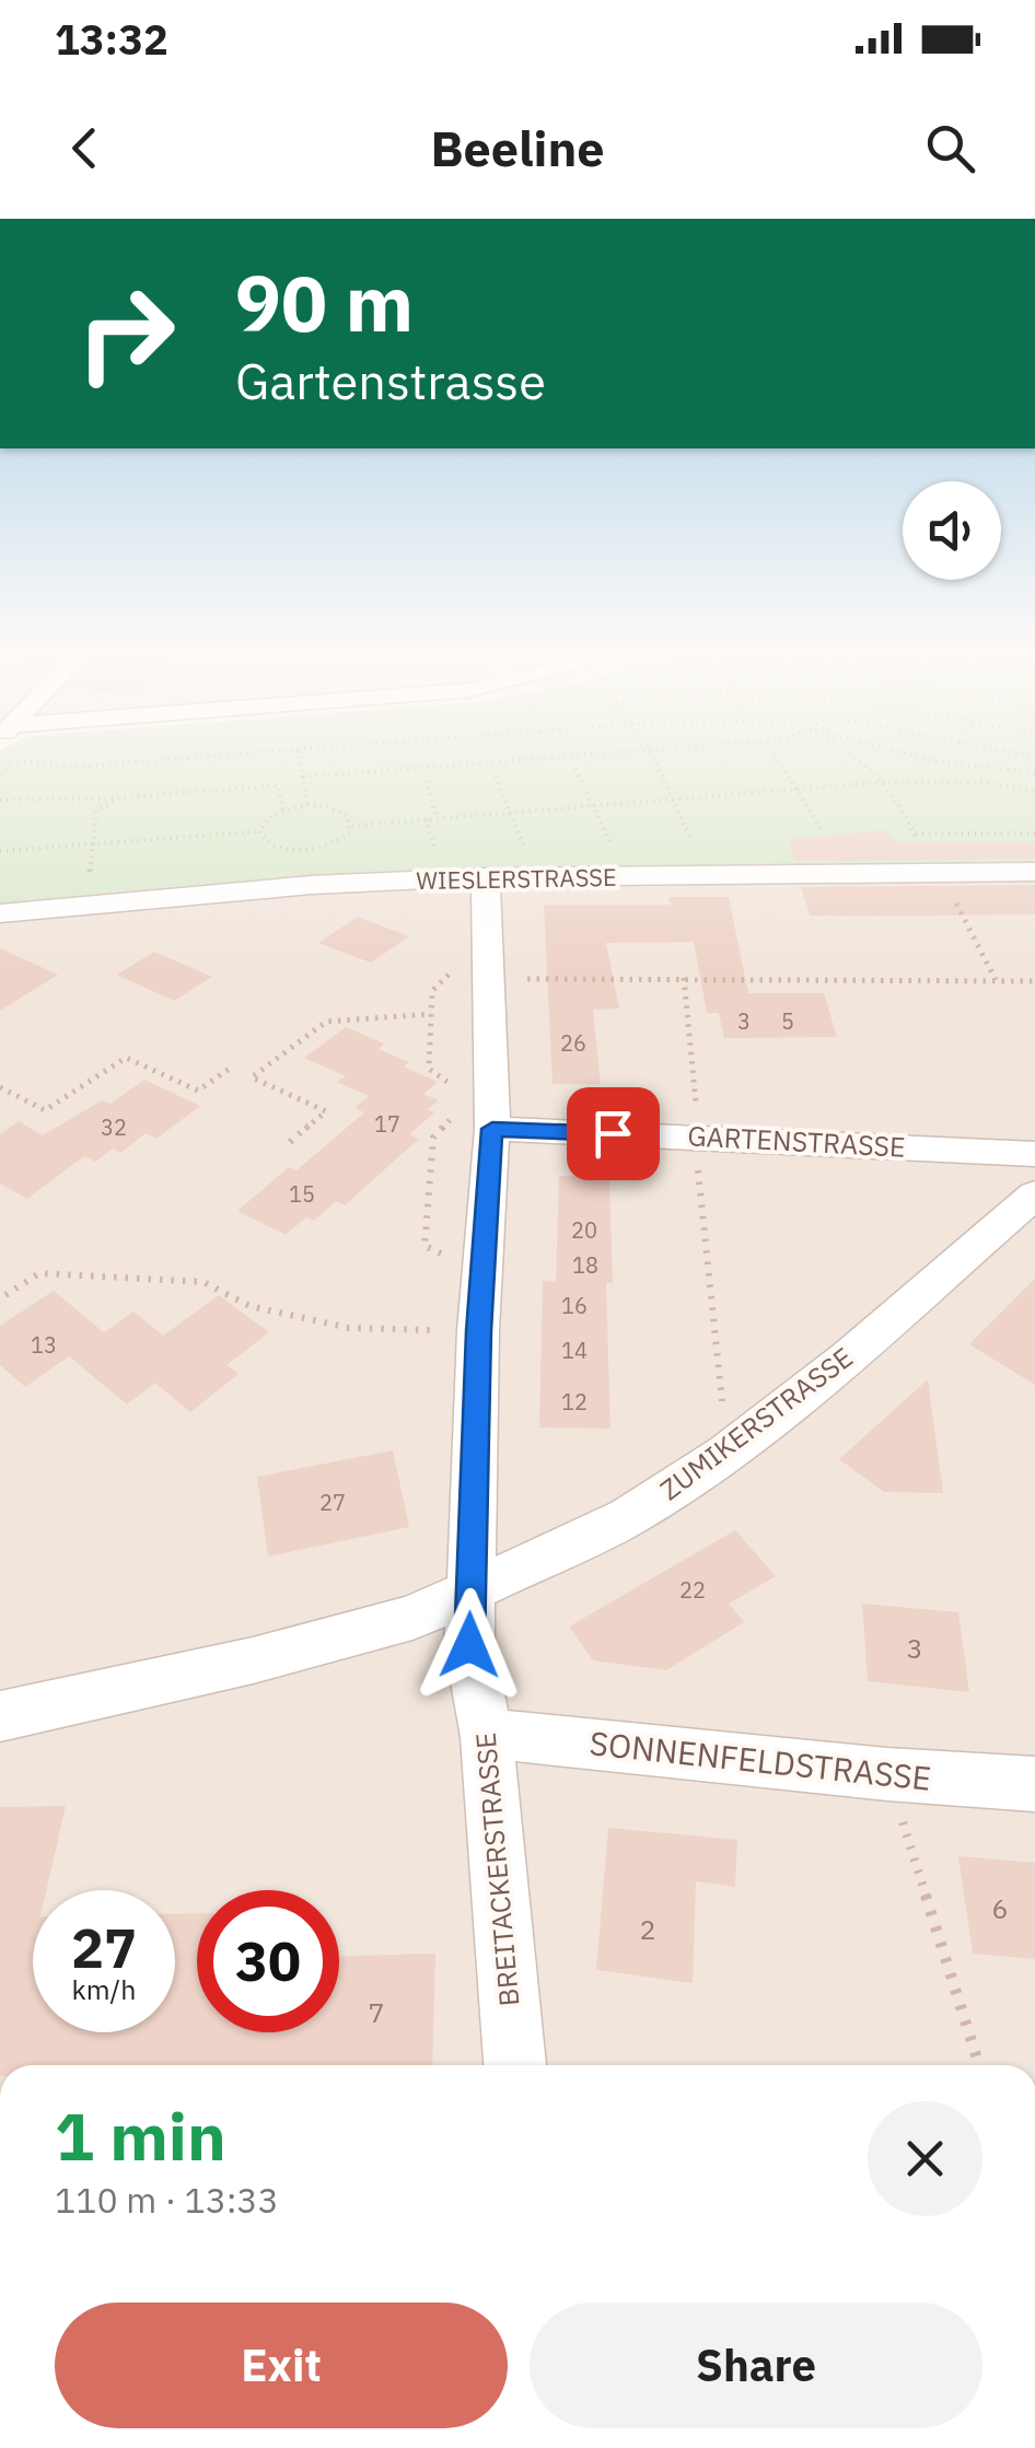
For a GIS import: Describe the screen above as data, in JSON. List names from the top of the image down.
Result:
{
  "streets": {
    "street": [
      "WIESLERSTRASSE",
      "GARTENSTRASSE",
      "ZUMIKERSTRASSE",
      "SONNENFELDSTRASSE",
      "BREITACKERSTRASSE"
    ]
  },
  "crossings": [
    ["WIESLERSTRASSE", "BREITACKERSTRASSE"],
    ["GARTENSTRASSE", "BREITACKERSTRASSE"],
    ["ZUMIKERSTRASSE", "BREITACKERSTRASSE"],
    ["SONNENFELDSTRASSE", "BREITACKERSTRASSE"]
  ],
  "house_numbers": [
    "3",
    "5",
    "26",
    "17",
    "32",
    "15",
    "20",
    "18",
    "16",
    "13",
    "14",
    "12",
    "27",
    "22",
    "3",
    "6",
    "2",
    "7"
  ],
  "page": {
    "status": "13:32",
    "header": "Beeline",
    "turn": ["90 m", "Gartenstrasse"],
    "speed": "27 km/h",
    "limit": "30",
    "heading": ["1 min", "110 m · 13:33"],
    "buttons": ["Exit", "Share"]
  }
}
